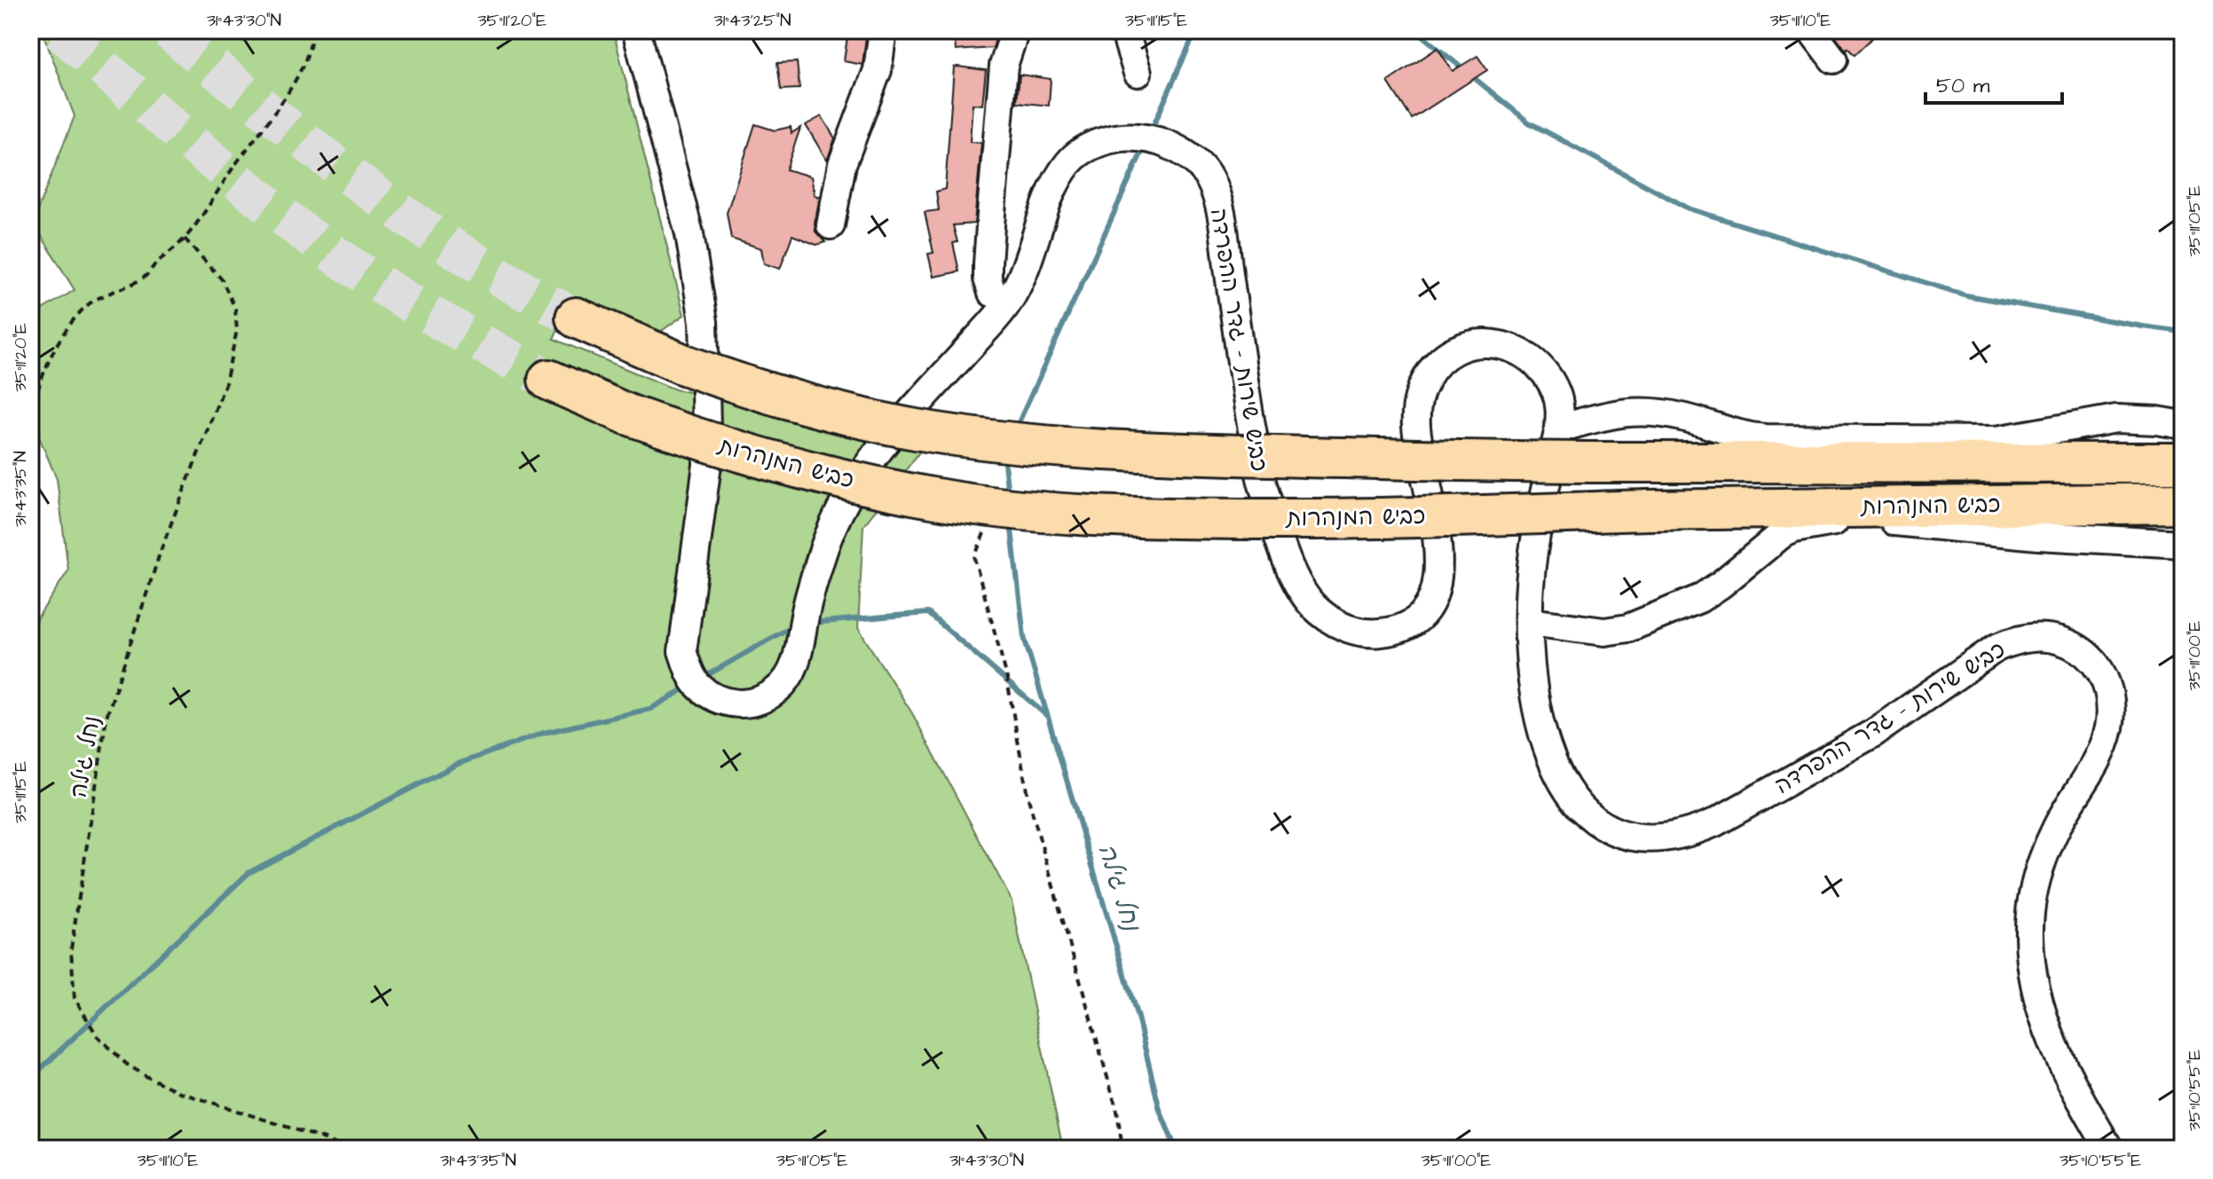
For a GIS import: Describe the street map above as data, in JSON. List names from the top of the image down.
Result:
{
  "streets": {
    "highway": ["כביש המנהרות"],
    "street": ["כביש שירות - גדר ההפרדה"],
    "path": ["נחל גילה"]
  },
  "water": ["נחל גילה"],
  "scale_bar": "50 m",
  "coordinates": [
    "31°43'30\"N",
    "35°11'20\"E",
    "31°43'25\"N",
    "35°11'15\"E",
    "35°11'10\"E",
    "35°11'05\"E",
    "31°43'35\"N",
    "35°11'00\"E",
    "35°10'55\"E"
  ]
}
